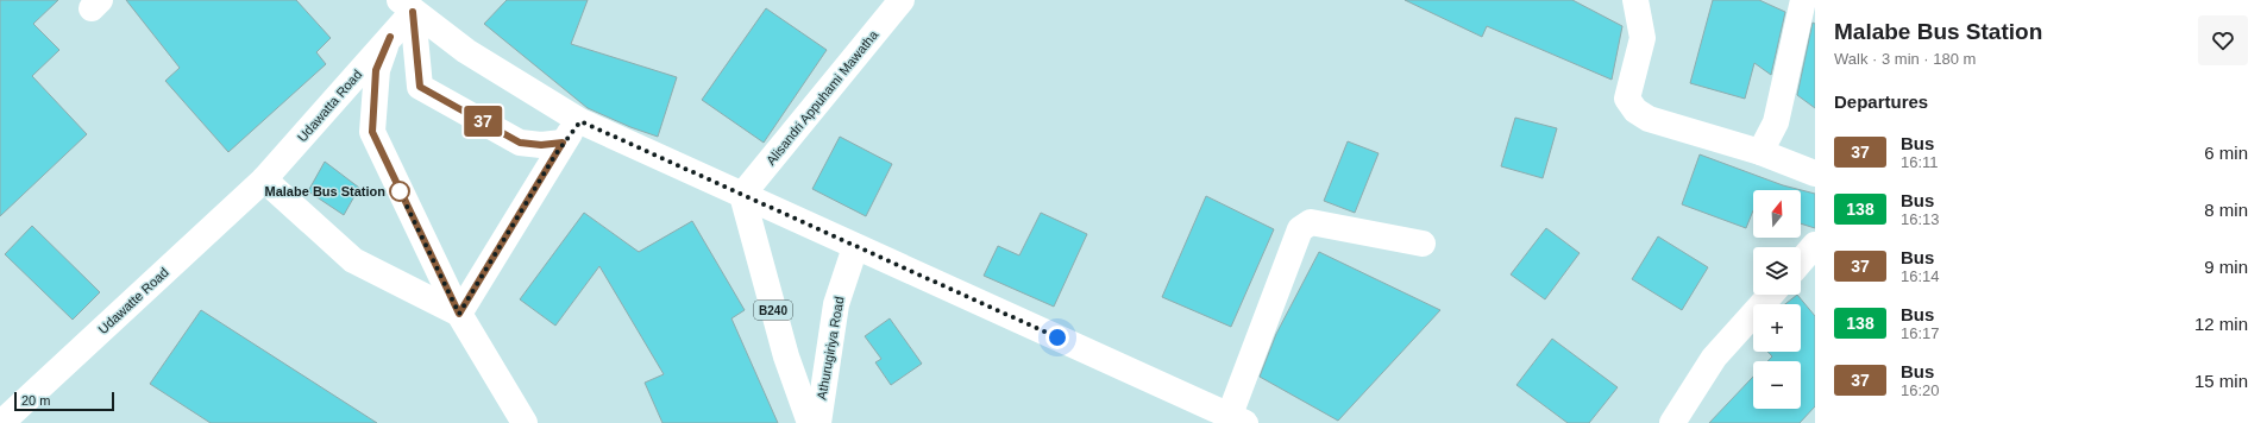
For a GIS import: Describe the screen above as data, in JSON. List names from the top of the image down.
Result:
{
  "streets": {
    "street": [
      "Alisandri Appuhami Mawatha",
      "Udawatta Road",
      "Udawatte Road",
      "B240",
      "Athurugiriya Road"
    ]
  },
  "crossings": [
    ["Alisandri Appuhami Mawatha", "Athurugiriya Road"],
    ["Udawatta Road", "Udawatte Road"]
  ],
  "places": ["Malabe Bus Station"],
  "lines": ["bus line 37"],
  "scale_bar": "20 m",
  "north": "top",
  "page": {
    "on_map": "37",
    "heading": [
      ["Malabe Bus Station", "Walk · 3 min · 180 m"],
      "Departures"
    ],
    "list": [
      {
        "mark": "37",
        "name": "Bus",
        "note": "16:11",
        "value": "6 min"
      },
      {
        "mark": "138",
        "name": "Bus",
        "note": "16:13",
        "value": "8 min"
      },
      {
        "mark": "37",
        "name": "Bus",
        "note": "16:14",
        "value": "9 min"
      },
      {
        "mark": "138",
        "name": "Bus",
        "note": "16:17",
        "value": "12 min"
      },
      {
        "mark": "37",
        "name": "Bus",
        "note": "16:20",
        "value": "15 min"
      }
    ],
    "map_buttons": ["+", "−"],
    "scale": "20 m"
  }
}
